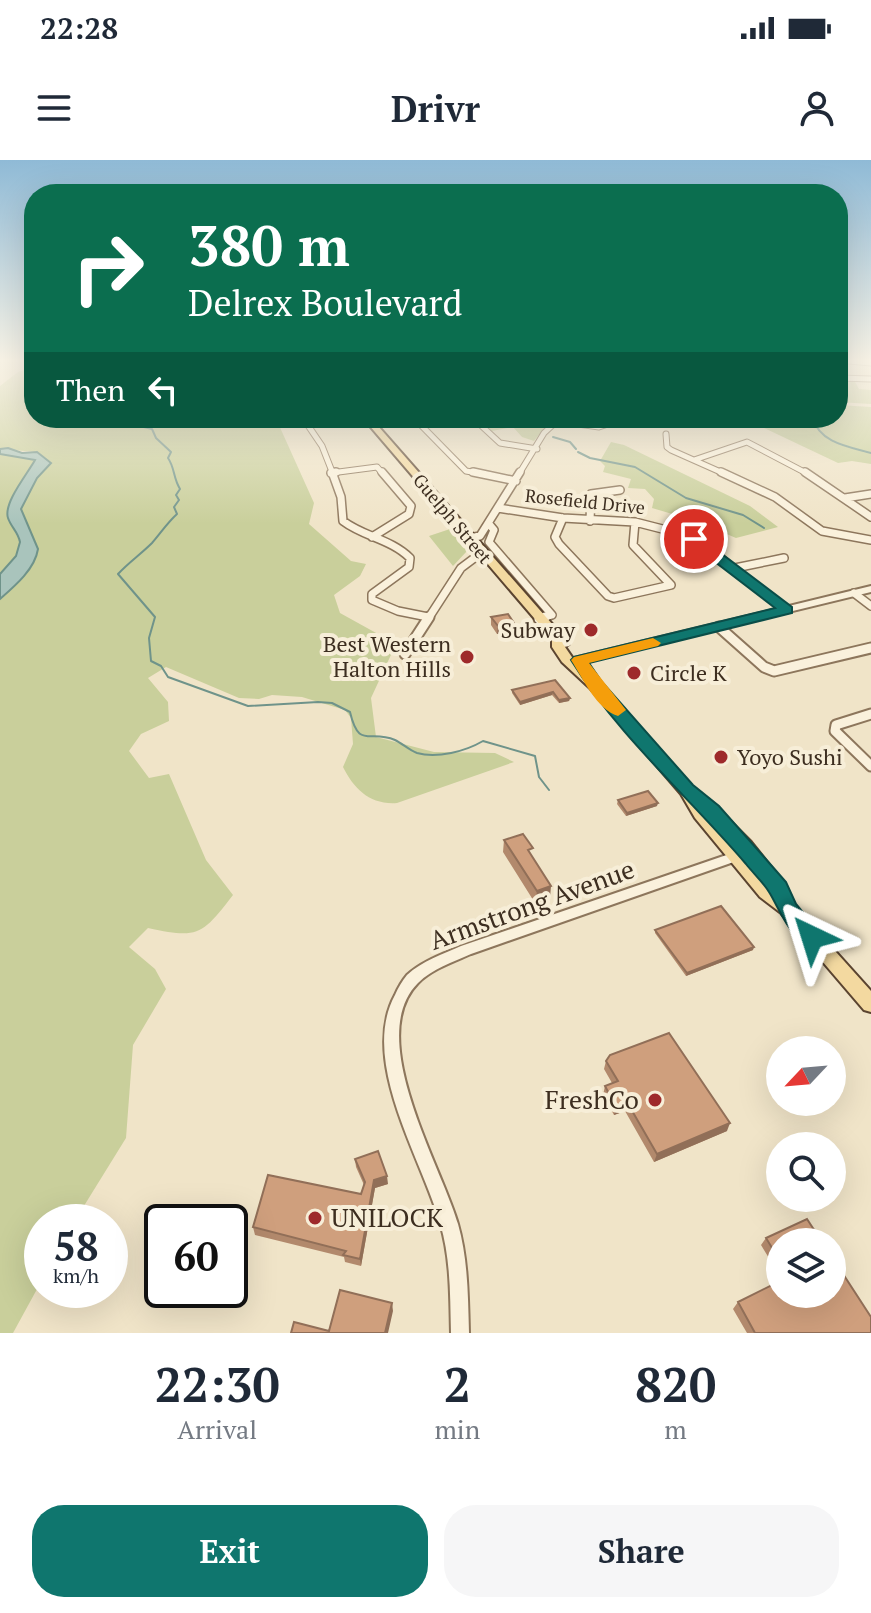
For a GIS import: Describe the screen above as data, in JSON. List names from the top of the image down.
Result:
{
  "streets": {
    "main road": ["Guelph Street"],
    "street": ["Rosefield Drive", "Armstrong Avenue"]
  },
  "crossings": [
    ["Guelph Street", "Armstrong Avenue"]
  ],
  "places": [
    "Subway",
    "Best Western Halton Hills",
    "Circle K",
    "Yoyo Sushi",
    "FreshCo",
    "UNILOCK"
  ],
  "north": "bottom left",
  "page": {
    "status": "22:28",
    "header": "Drivr",
    "turn": ["380 m", "Delrex Boulevard"],
    "then": "Then",
    "speed": "58 km/h",
    "limit": "60",
    "eta": [
      "22:30",
      "Arrival",
      "2",
      "min",
      "820",
      "m"
    ],
    "buttons": ["Exit", "Share"]
  }
}
